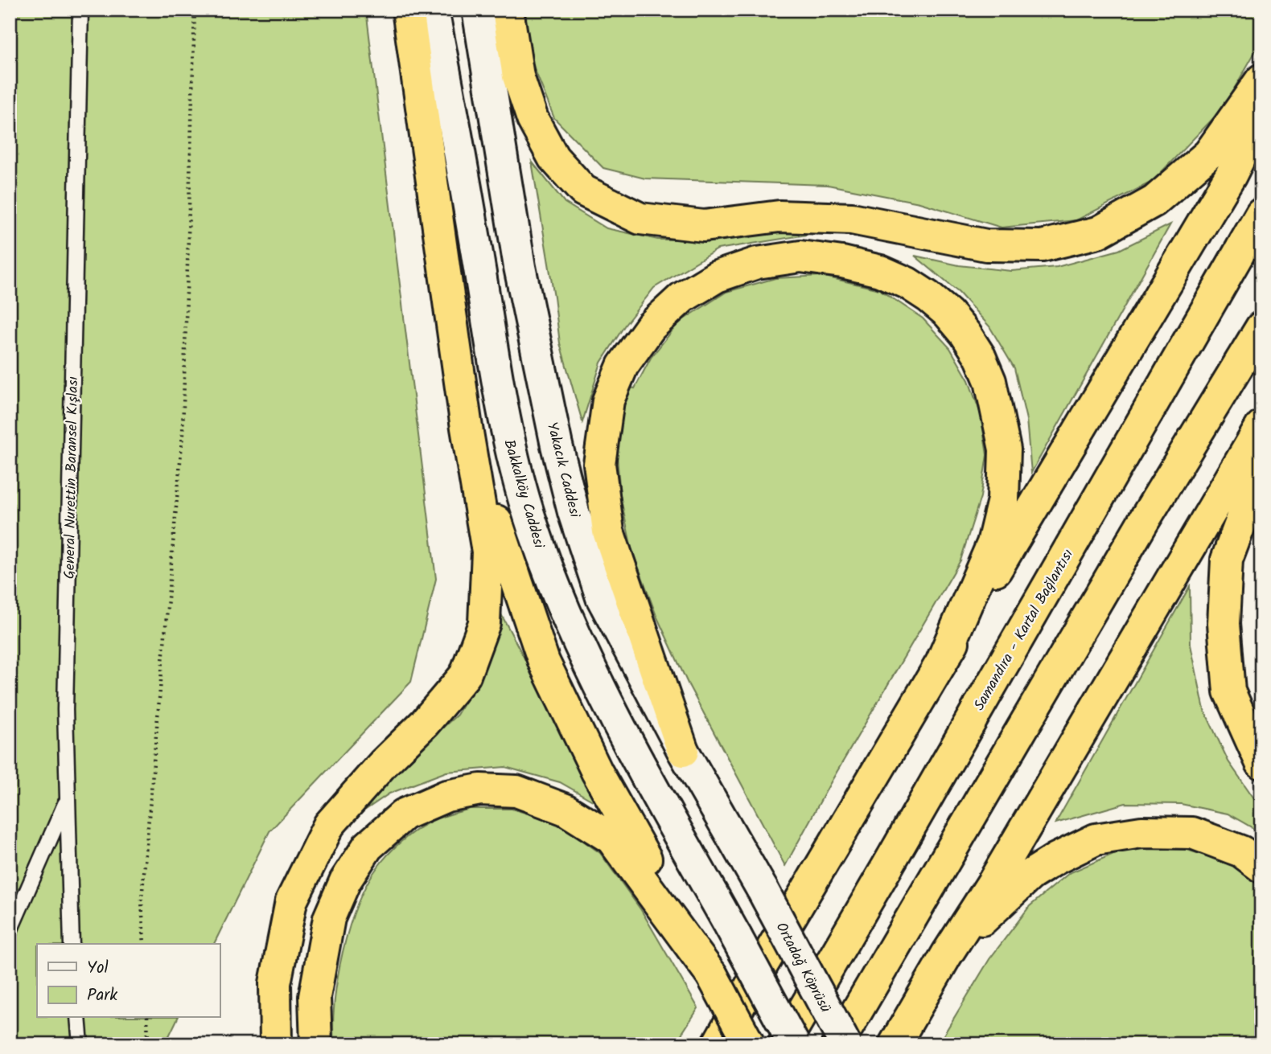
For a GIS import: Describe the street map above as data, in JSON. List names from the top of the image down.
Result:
{
  "streets": {
    "highway": ["Samandıra - Kartal Bağlantısı"],
    "main road": ["Yakacık Caddesi", "Bakkalköy Caddesi", "Ortadağ Köprüsü"],
    "lane": ["General Nurettin Baransel Kışlası"]
  },
  "crossings": [
    ["Yakacık Caddesi", "Ortadağ Köprüsü"]
  ],
  "legend": ["Yol", "Park"]
}
